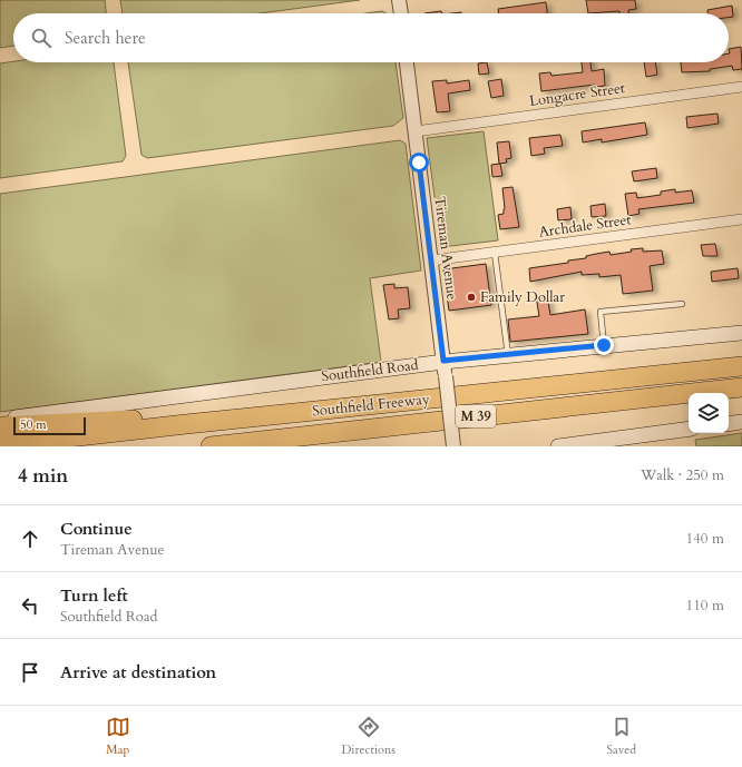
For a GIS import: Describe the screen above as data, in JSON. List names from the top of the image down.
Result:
{
  "streets": {
    "highway": ["Southfield Freeway", "M 39"],
    "main road": ["Southfield Road"],
    "street": ["Longacre Street", "Archdale Street", "Tireman Avenue"]
  },
  "crossings": [
    ["Longacre Street", "Tireman Avenue"],
    ["Archdale Street", "Tireman Avenue"],
    ["Tireman Avenue", "Southfield Road"]
  ],
  "places": ["Family Dollar"],
  "scale_bar": "50 m",
  "page": {
    "search": "Search here",
    "scale": "50 m",
    "heading": ["4 min", "Walk · 250 m"],
    "list": [
      ["Continue", "Tireman Avenue", "140 m"],
      ["Turn left", "Southfield Road", "110 m"],
      "Arrive at destination"
    ],
    "nav": ["Map", "Directions", "Saved"]
  }
}
